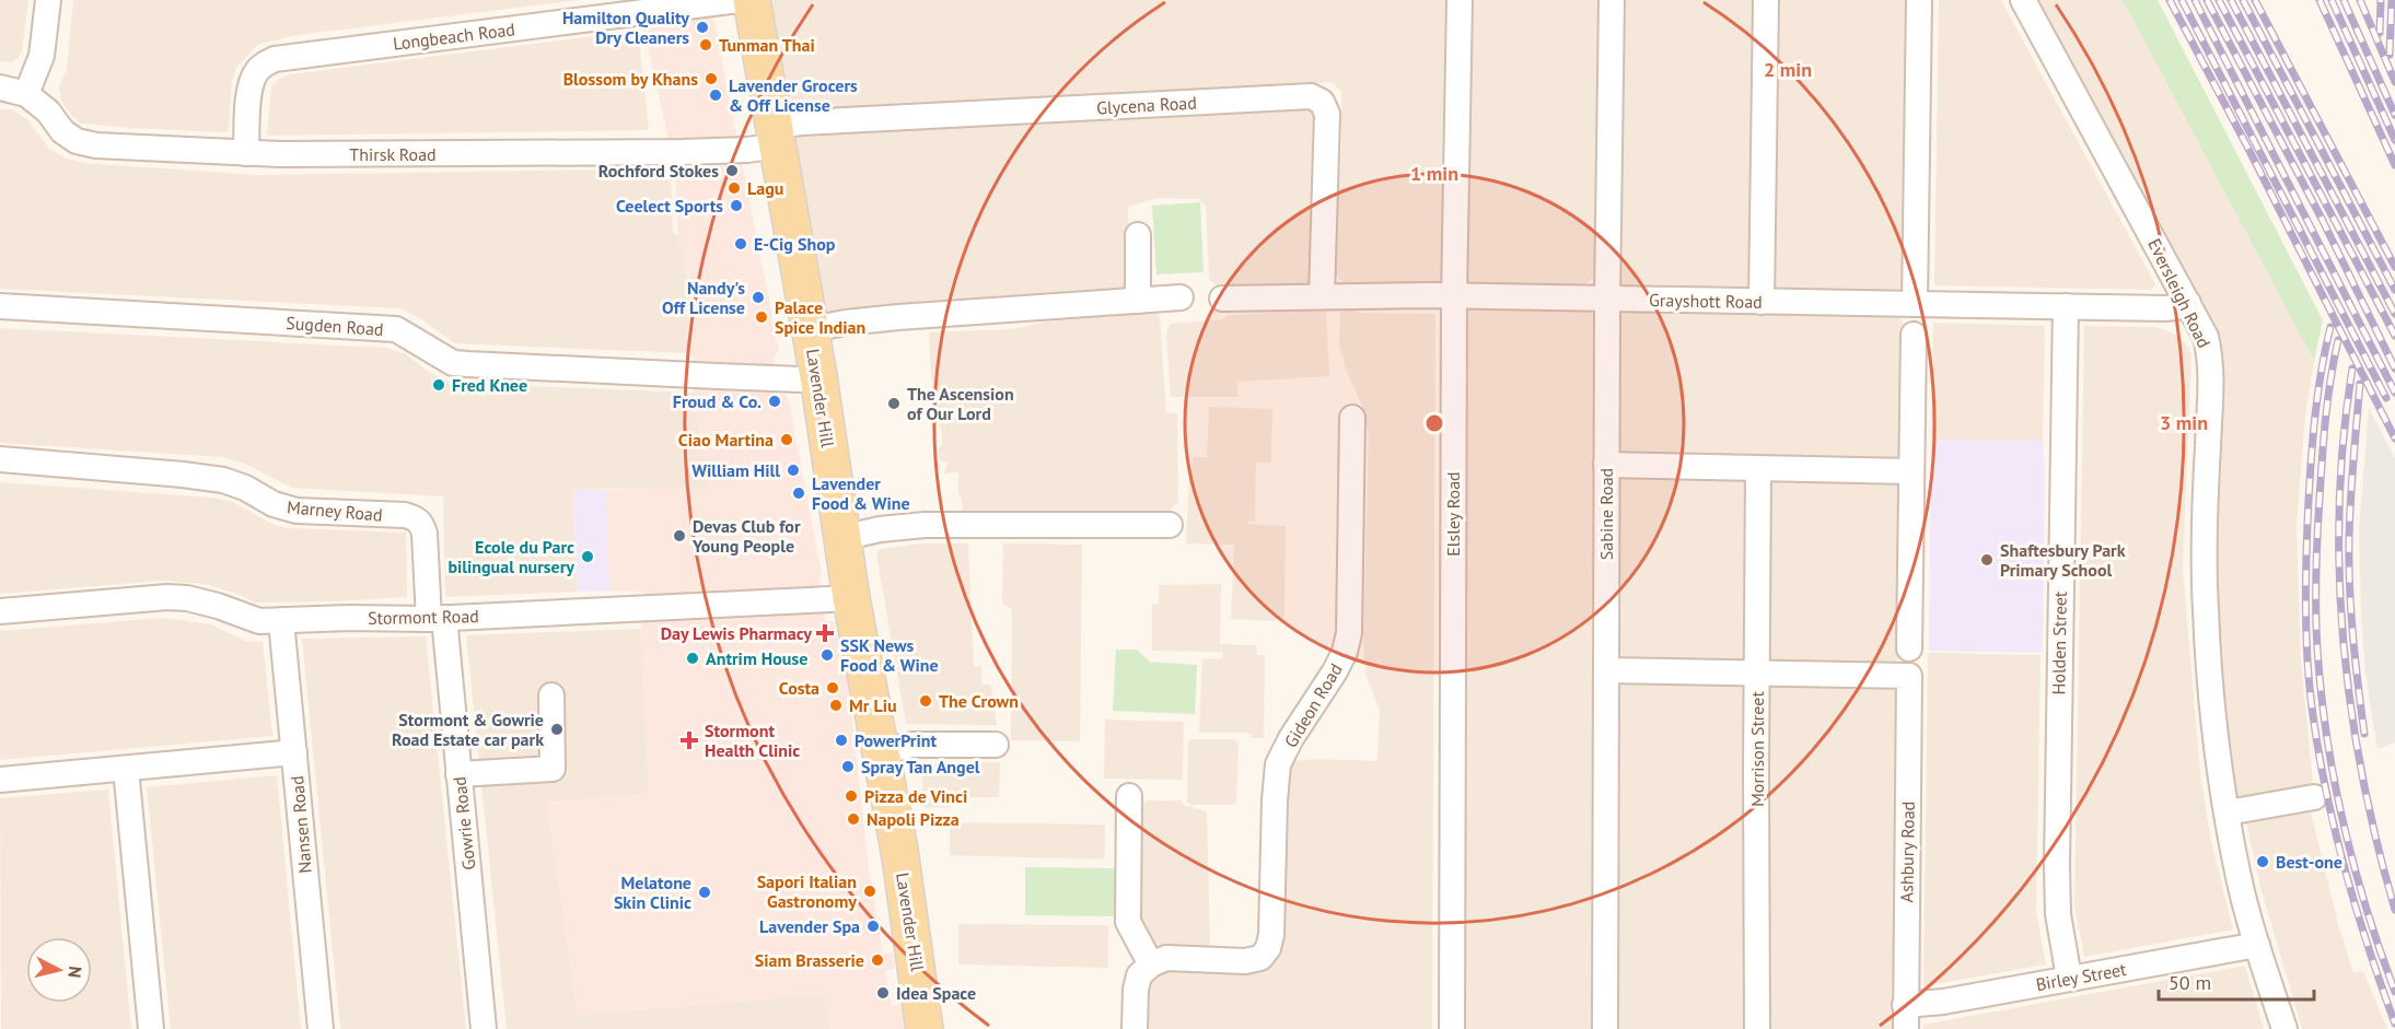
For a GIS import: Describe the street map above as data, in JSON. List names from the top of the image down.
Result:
{
  "streets": {
    "main road": ["Lavender Hill"],
    "street": [
      "Longbeach Road",
      "Glycena Road",
      "Thirsk Road",
      "Eversleigh Road",
      "Grayshott Road",
      "Sugden Road",
      "Marney Road",
      "Elsley Road",
      "Sabine Road",
      "Stormont Road",
      "Holden Street",
      "Gideon Road",
      "Morrison Street",
      "Gowrie Road",
      "Nansen Road",
      "Ashbury Road",
      "Birley Street"
    ]
  },
  "crossings": [
    ["Longbeach Road", "Thirsk Road"],
    ["Glycena Road", "Thirsk Road"],
    ["Glycena Road", "Grayshott Road"],
    ["Glycena Road", "Lavender Hill"],
    ["Thirsk Road", "Lavender Hill"],
    ["Eversleigh Road", "Grayshott Road"],
    ["Eversleigh Road", "Birley Street"],
    ["Grayshott Road", "Elsley Road"],
    ["Grayshott Road", "Sabine Road"],
    ["Grayshott Road", "Holden Street"],
    ["Sugden Road", "Lavender Hill"],
    ["Lavender Hill", "Stormont Road"],
    ["Marney Road", "Stormont Road"],
    ["Marney Road", "Gowrie Road"],
    ["Stormont Road", "Gowrie Road"],
    ["Stormont Road", "Nansen Road"],
    ["Holden Street", "Birley Street"],
    ["Morrison Street", "Ashbury Road"],
    ["Ashbury Road", "Birley Street"]
  ],
  "places": {
    "other": [
      "Hamilton Quality Dry Cleaners",
      "Tunman Thai",
      "Blossom by Khans",
      "Lavender Grocers & Off License",
      "Rochford Stokes",
      "Lagu",
      "Ceelect Sports",
      "E-Cig Shop",
      "Nandy's Off License",
      "Palace Spice Indian",
      "Fred Knee",
      "Froud & Co.",
      "The Ascension of Our Lord",
      "Ciao Martina",
      "William Hill",
      "Lavender Food & Wine",
      "Devas Club for Young People",
      "Ecole du Parc bilingual nursery",
      "Shaftesbury Park Primary School",
      "SSK News Food & Wine",
      "Antrim House",
      "Costa",
      "The Crown",
      "Mr Liu",
      "Stormont & Gowrie Road Estate car park",
      "PowerPrint",
      "Spray Tan Angel",
      "Pizza de Vinci",
      "Napoli Pizza",
      "Best-one",
      "Sapori Italian Gastronomy",
      "Melatone Skin Clinic",
      "Lavender Spa",
      "Siam Brasserie",
      "Idea Space"
    ],
    "health": ["Day Lewis Pharmacy", "Stormont Health Clinic"]
  },
  "scale_bar": "50 m",
  "north": "right",
  "rings": ["2 min", "1 min", "3 min"]
}
